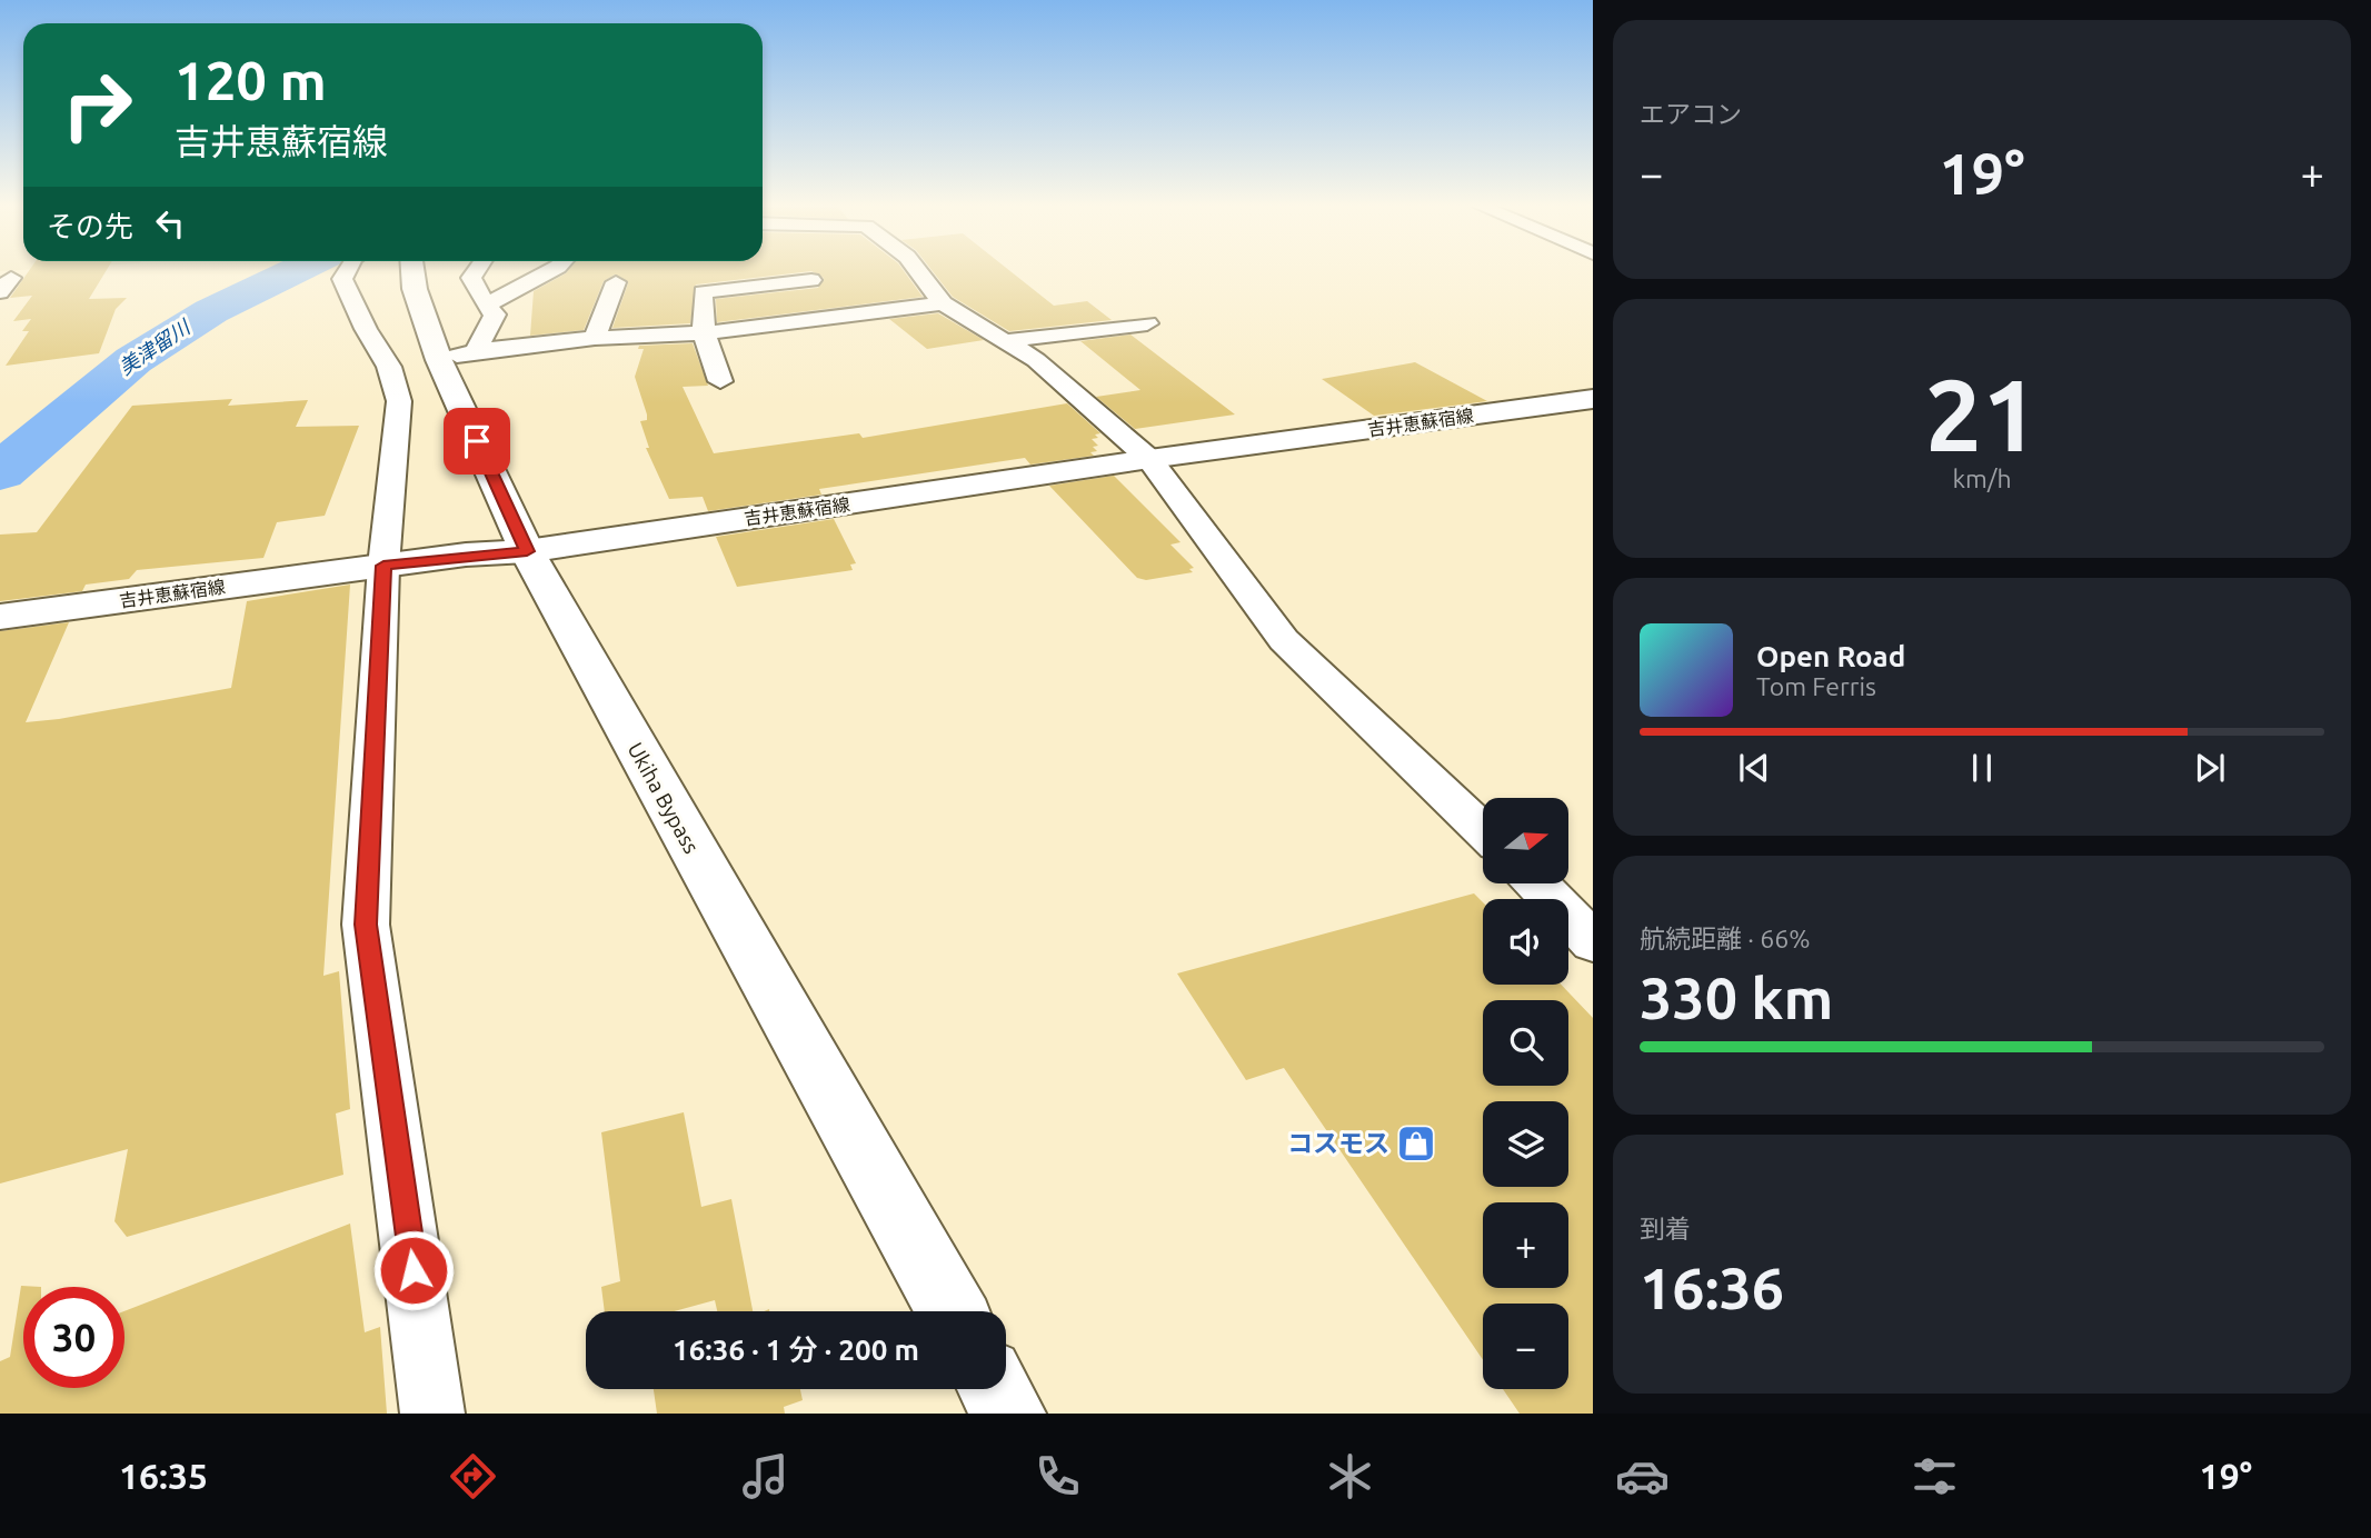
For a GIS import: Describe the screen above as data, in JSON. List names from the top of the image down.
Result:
{
  "streets": {
    "main road": ["吉井恵蘇宿線", "Ukiha Bypass"]
  },
  "crossings": [
    ["吉井恵蘇宿線", "Ukiha Bypass"]
  ],
  "water": ["美津留川"],
  "places": {
    "shop": ["コスモス"]
  },
  "north": "right",
  "page": {
    "tile": [
      "エアコン",
      ["21", "km/h"],
      ["航続距離 · 66%", "330 km"],
      ["到着", "16:36"]
    ],
    "turn": ["120 m", "吉井恵蘇宿線"],
    "heat": ["−", "19°", "+"],
    "then": "その先",
    "song": ["Open Road", "Tom Ferris"],
    "map_buttons": ["+", "−"],
    "limit": "30",
    "trip": "16:36 · 1 分 · 200 m",
    "tabs": ["16:35", "19°"]
  }
}
